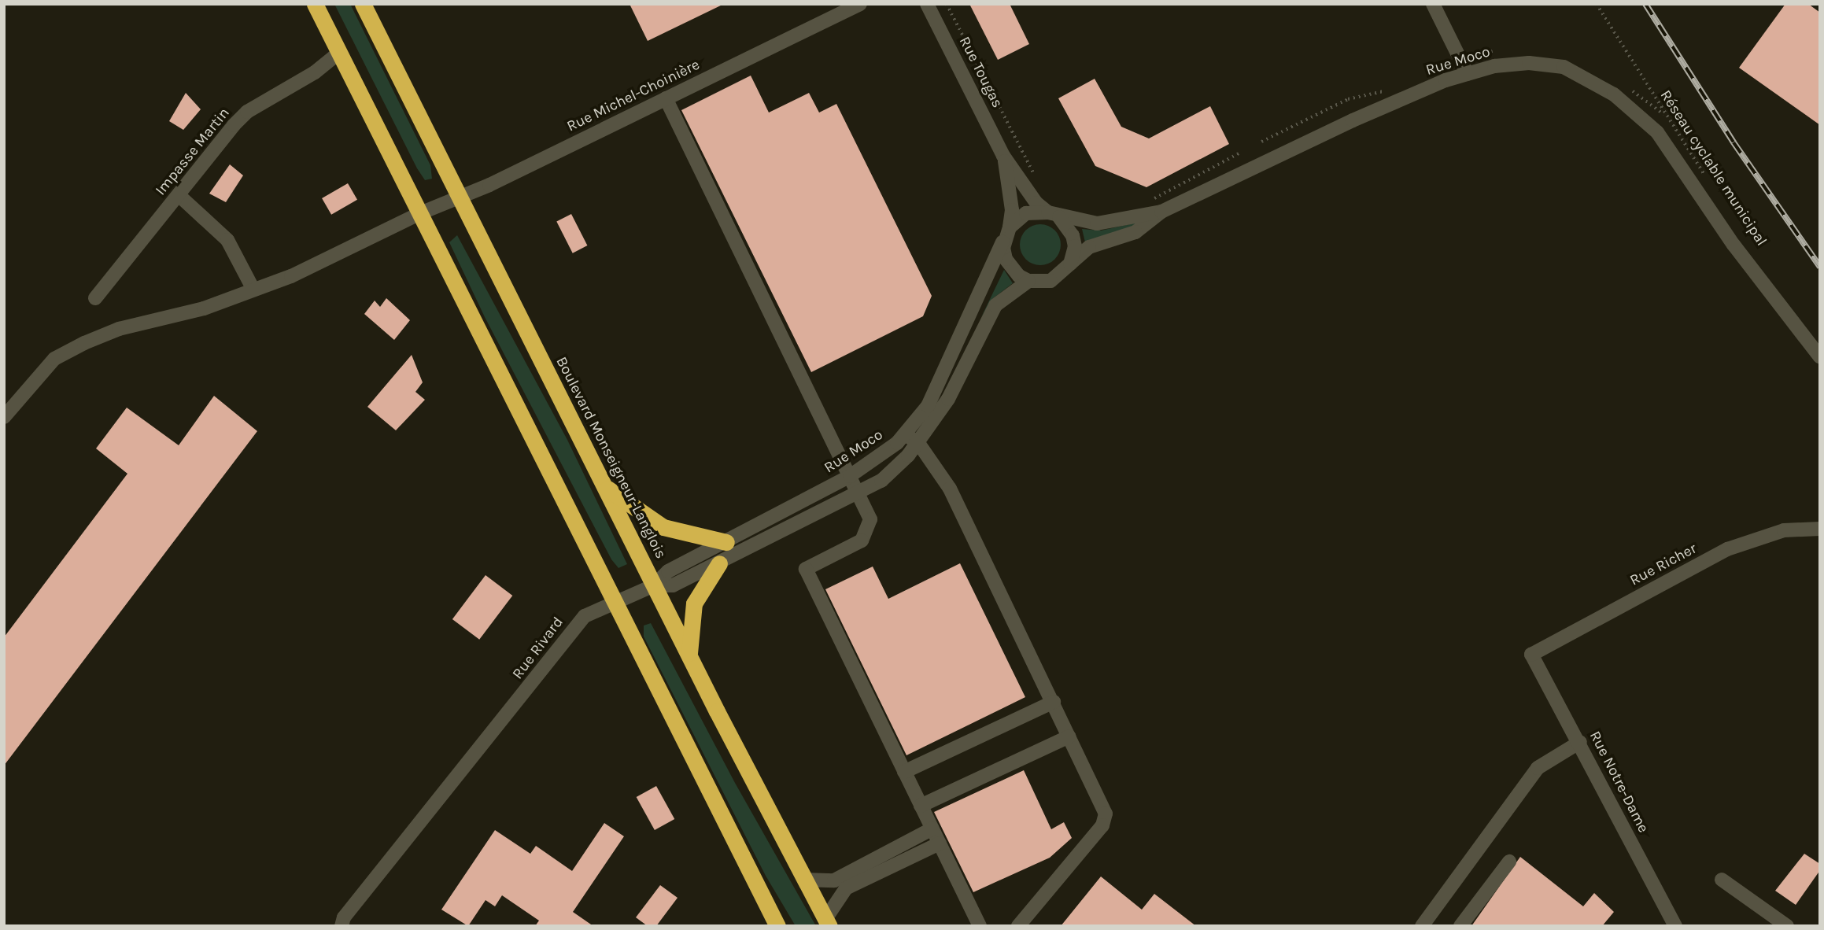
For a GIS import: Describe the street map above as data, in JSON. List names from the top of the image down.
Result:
{
  "streets": {
    "highway": ["Boulevard Monseigneur-Langlois"],
    "street": [
      "Rue Moco",
      "Rue Tougas",
      "Rue Michel-Choinière",
      "Impasse Martin",
      "Rue Richer",
      "Rue Rivard",
      "Rue Notre-Dame"
    ],
    "path": ["Réseau cyclable municipal"]
  },
  "crossings": [
    ["Rue Moco", "Rue Tougas"],
    ["Rue Moco", "Boulevard Monseigneur-Langlois"],
    ["Rue Moco", "Rue Rivard"],
    ["Rue Michel-Choinière", "Boulevard Monseigneur-Langlois"],
    ["Rue Richer", "Rue Notre-Dame"]
  ]
}
